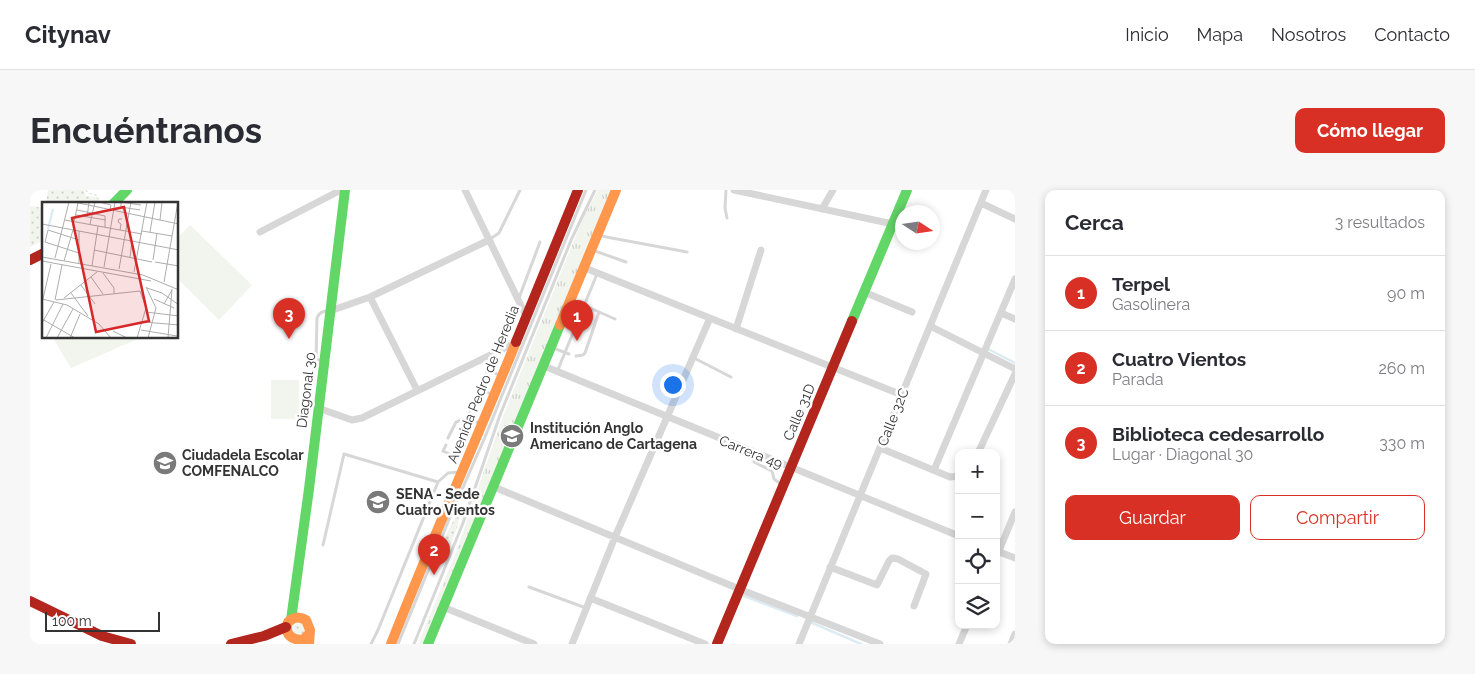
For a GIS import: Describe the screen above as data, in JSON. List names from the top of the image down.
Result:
{
  "streets": {
    "main road": ["Avenida Pedro de Heredia", "Diagonal 30", "Calle 31D"],
    "street": ["Calle 32C", "Carrera 49"]
  },
  "crossings": [
    ["Calle 31D", "Carrera 49"],
    ["Calle 32C", "Carrera 49"]
  ],
  "places": {
    "school or university": ["Institución Anglo Americano de Cartagena", "Ciudadela Escolar COMFENALCO", "SENA - Sede Cuatro Vientos"]
  },
  "scale_bar": "100 m",
  "north": "right",
  "page": {
    "header": "Citynav",
    "nav": [
      "Inicio",
      "Mapa",
      "Nosotros",
      "Contacto"
    ],
    "buttons": [
      "Cómo llegar",
      ["Guardar", "Compartir"]
    ],
    "title": "Encuéntranos",
    "heading": ["Cerca", "3 resultados"],
    "list": [
      {
        "mark": "1",
        "name": "Terpel",
        "note": "Gasolinera",
        "value": "90 m"
      },
      {
        "mark": "2",
        "name": "Cuatro Vientos",
        "note": "Parada",
        "value": "260 m"
      },
      {
        "mark": "3",
        "name": "Biblioteca cedesarrollo",
        "note": "Lugar · Diagonal 30",
        "value": "330 m"
      }
    ],
    "pins": ["3", "1", "2"],
    "map_buttons": ["+", "−"],
    "scale": "100 m"
  }
}
